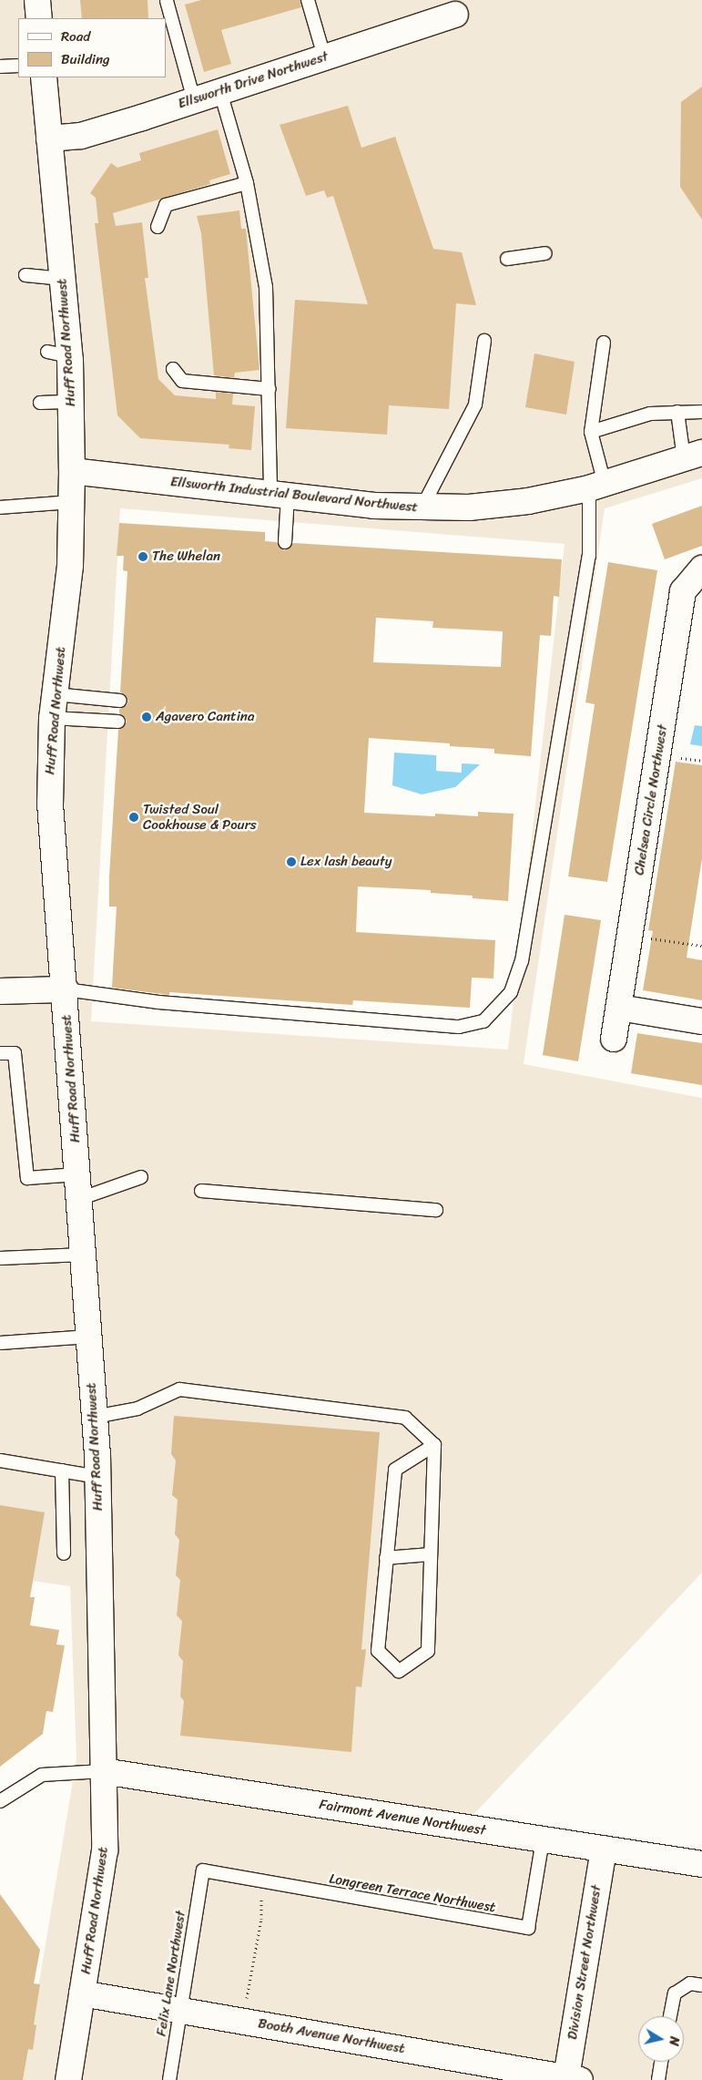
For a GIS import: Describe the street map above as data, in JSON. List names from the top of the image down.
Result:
{
  "streets": {
    "street": [
      "Ellsworth Drive Northwest",
      "Huff Road Northwest",
      "Ellsworth Industrial Boulevard Northwest",
      "Chelsea Circle Northwest",
      "Fairmont Avenue Northwest",
      "Division Street Northwest",
      "Booth Avenue Northwest"
    ],
    "lane": ["Longreen Terrace Northwest", "Felix Lane Northwest"]
  },
  "crossings": [
    ["Ellsworth Drive Northwest", "Huff Road Northwest"],
    ["Huff Road Northwest", "Ellsworth Industrial Boulevard Northwest"],
    ["Huff Road Northwest", "Fairmont Avenue Northwest"],
    ["Huff Road Northwest", "Booth Avenue Northwest"],
    ["Fairmont Avenue Northwest", "Longreen Terrace Northwest"],
    ["Fairmont Avenue Northwest", "Division Street Northwest"],
    ["Longreen Terrace Northwest", "Felix Lane Northwest"],
    ["Division Street Northwest", "Booth Avenue Northwest"],
    ["Felix Lane Northwest", "Booth Avenue Northwest"]
  ],
  "places": [
    "The Whelan",
    "Agavero Cantina",
    "Twisted Soul Cookhouse & Pours",
    "Lex lash beauty"
  ],
  "legend": ["Road", "Building"],
  "north": "right"
}
